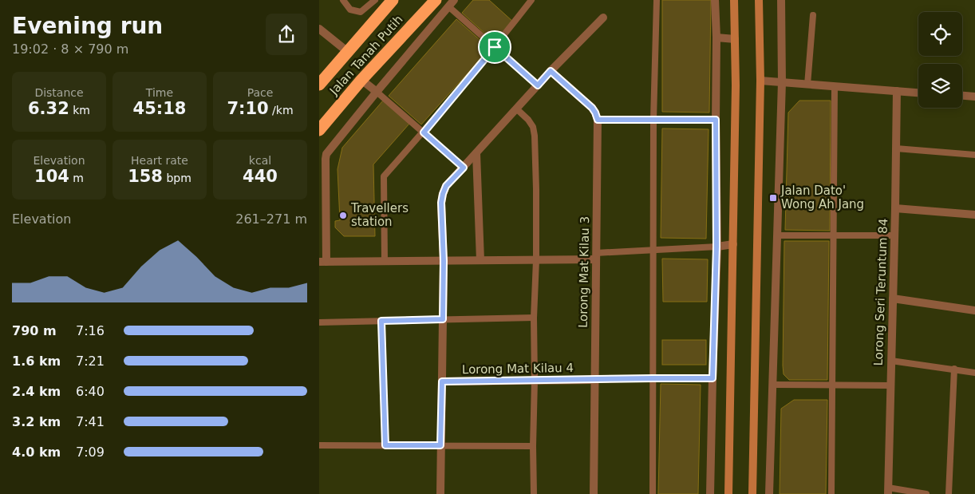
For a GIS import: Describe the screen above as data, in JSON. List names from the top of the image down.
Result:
{
  "streets": {
    "highway": ["Jalan Tanah Putih"],
    "street": ["Lorong Mat Kilau 3", "Lorong Seri Teruntum 84", "Lorong Mat Kilau 4"]
  },
  "crossings": [
    ["Lorong Mat Kilau 3", "Lorong Mat Kilau 4"]
  ],
  "places": {
    "transit": ["Jalan Dato' Wong Ah Jang"],
    "other": ["Travellers station"]
  },
  "page": {
    "heading": ["Evening run", "19:02 · 8 × 790 m"],
    "stats": [
      ["Distance", "6.32 km"],
      ["Time", "45:18"],
      ["Pace", "7:10 /km"],
      ["Elevation", "104 m"],
      ["Heart rate", "158 bpm"],
      ["kcal", "440"]
    ],
    "chart": ["Elevation", "261–271 m"],
    "list": [
      {
        "name": "790 m",
        "note": "7:16"
      },
      {
        "name": "1.6 km",
        "note": "7:21"
      },
      {
        "name": "2.4 km",
        "note": "6:40"
      },
      {
        "name": "3.2 km",
        "note": "7:41"
      },
      {
        "name": "4.0 km",
        "note": "7:09"
      }
    ]
  }
}
